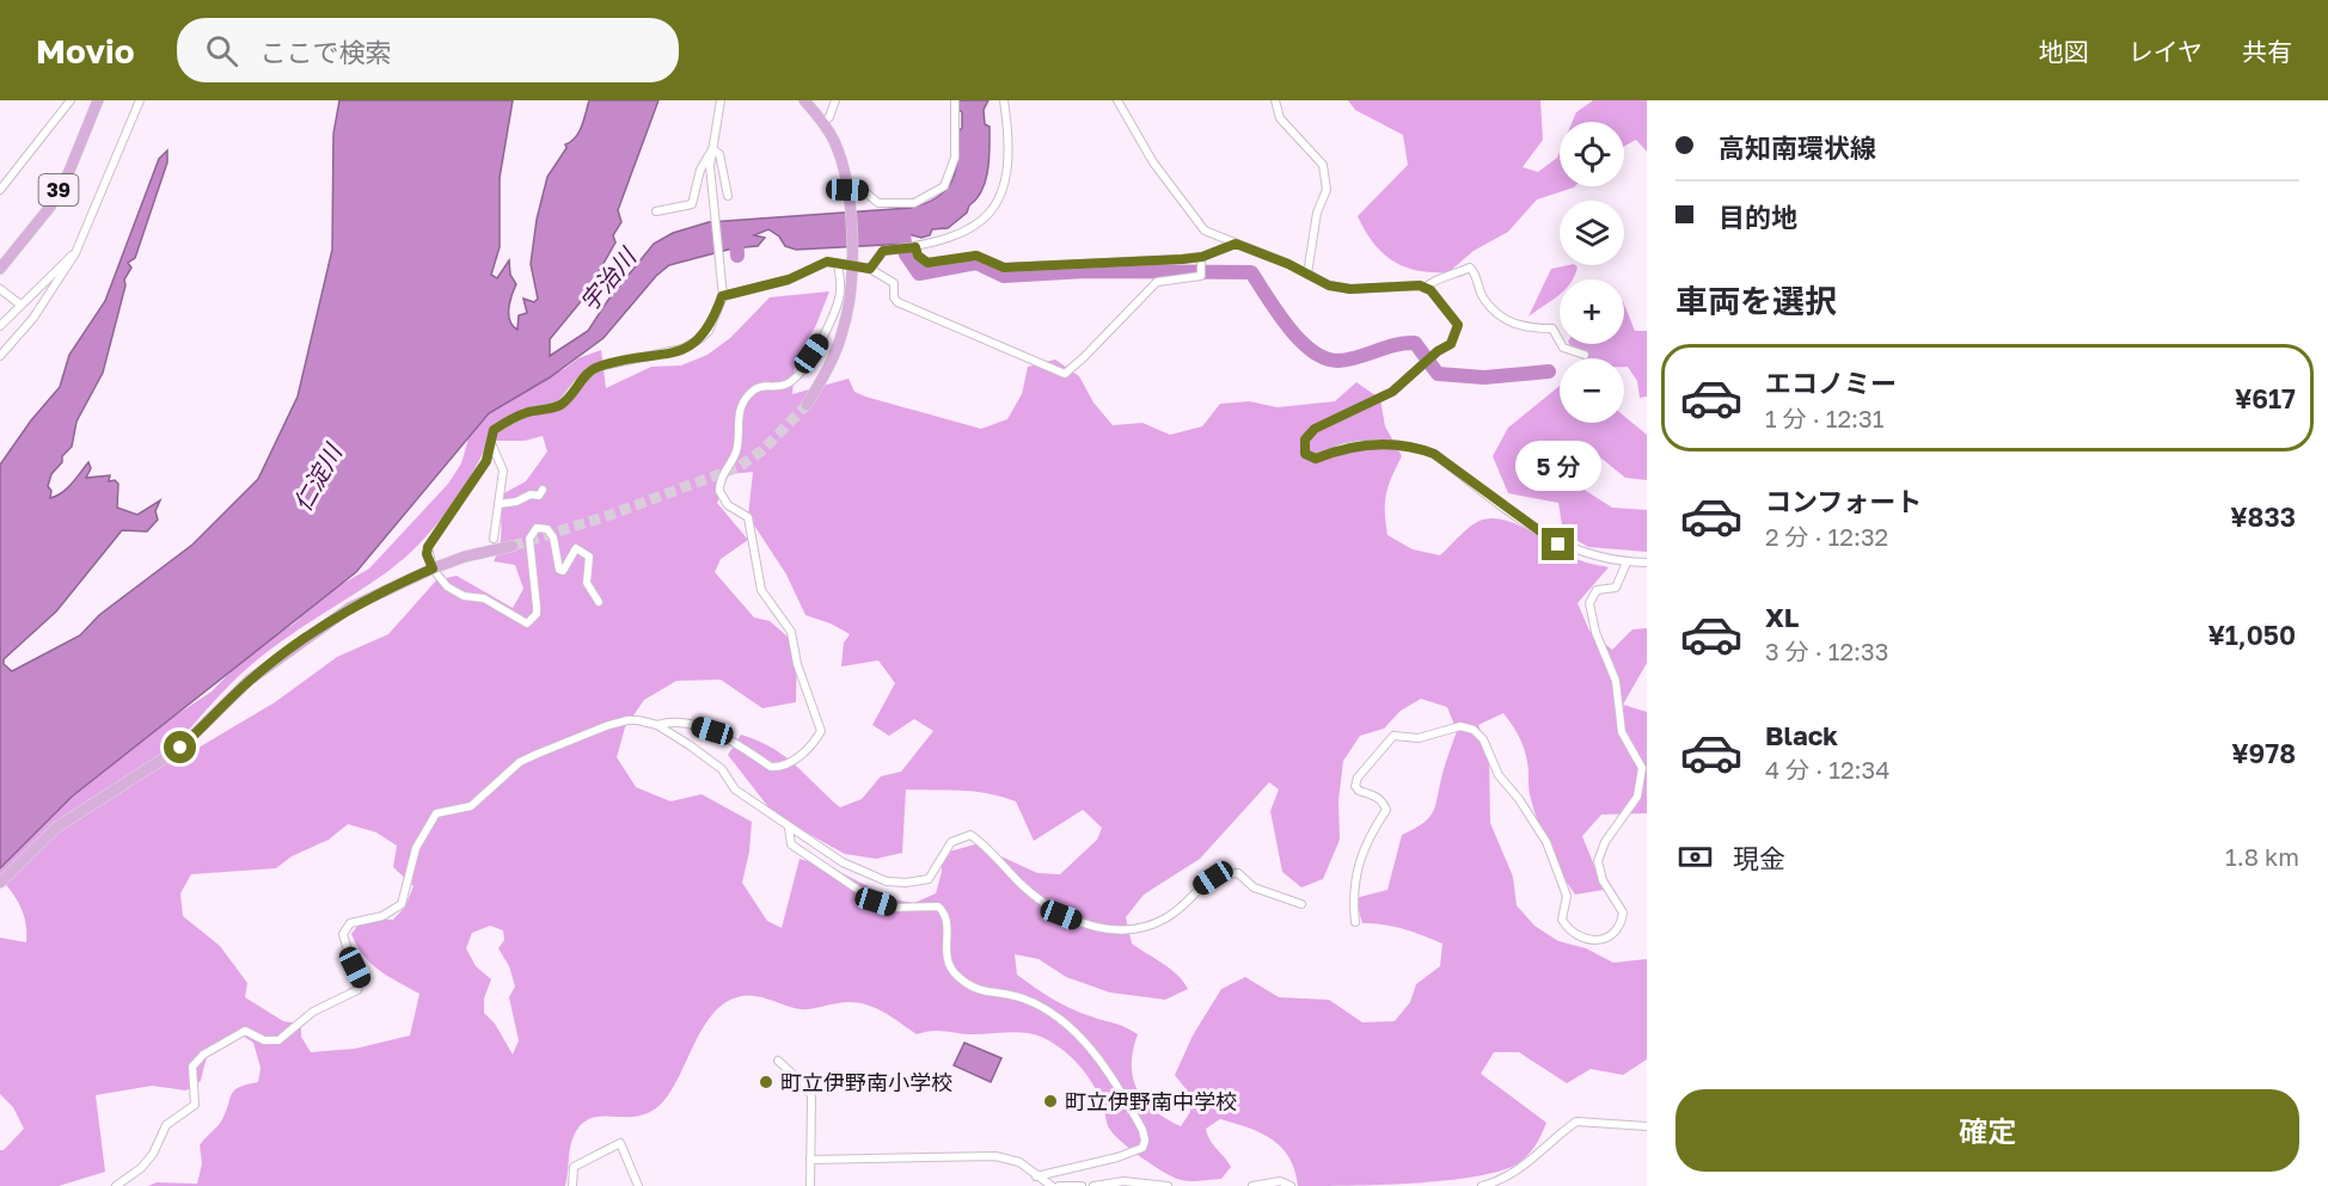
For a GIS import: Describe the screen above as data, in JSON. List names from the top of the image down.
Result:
{
  "streets": {
    "main road": ["39"]
  },
  "water": ["宇治川", "仁淀川"],
  "places": ["町立伊野南小学校", "町立伊野南中学校"],
  "page": {
    "header": "Movio",
    "search": "ここで検索",
    "nav": ["地図", "レイヤ", "共有"],
    "banner": ["高知南環状線", "目的地"],
    "map_buttons": ["+", "−"],
    "heading": "車両を選択",
    "list": [
      {
        "name": "エコノミー",
        "note": "1 分 · 12:31",
        "value": "¥617"
      },
      {
        "name": "コンフォート",
        "note": "2 分 · 12:32",
        "value": "¥833"
      },
      {
        "name": "XL",
        "note": "3 分 · 12:33",
        "value": "¥1,050"
      },
      {
        "name": "Black",
        "note": "4 分 · 12:34",
        "value": "¥978"
      }
    ],
    "bubble": "5 分",
    "pay": ["現金", "1.8 km"],
    "buttons": "確定"
  }
}
